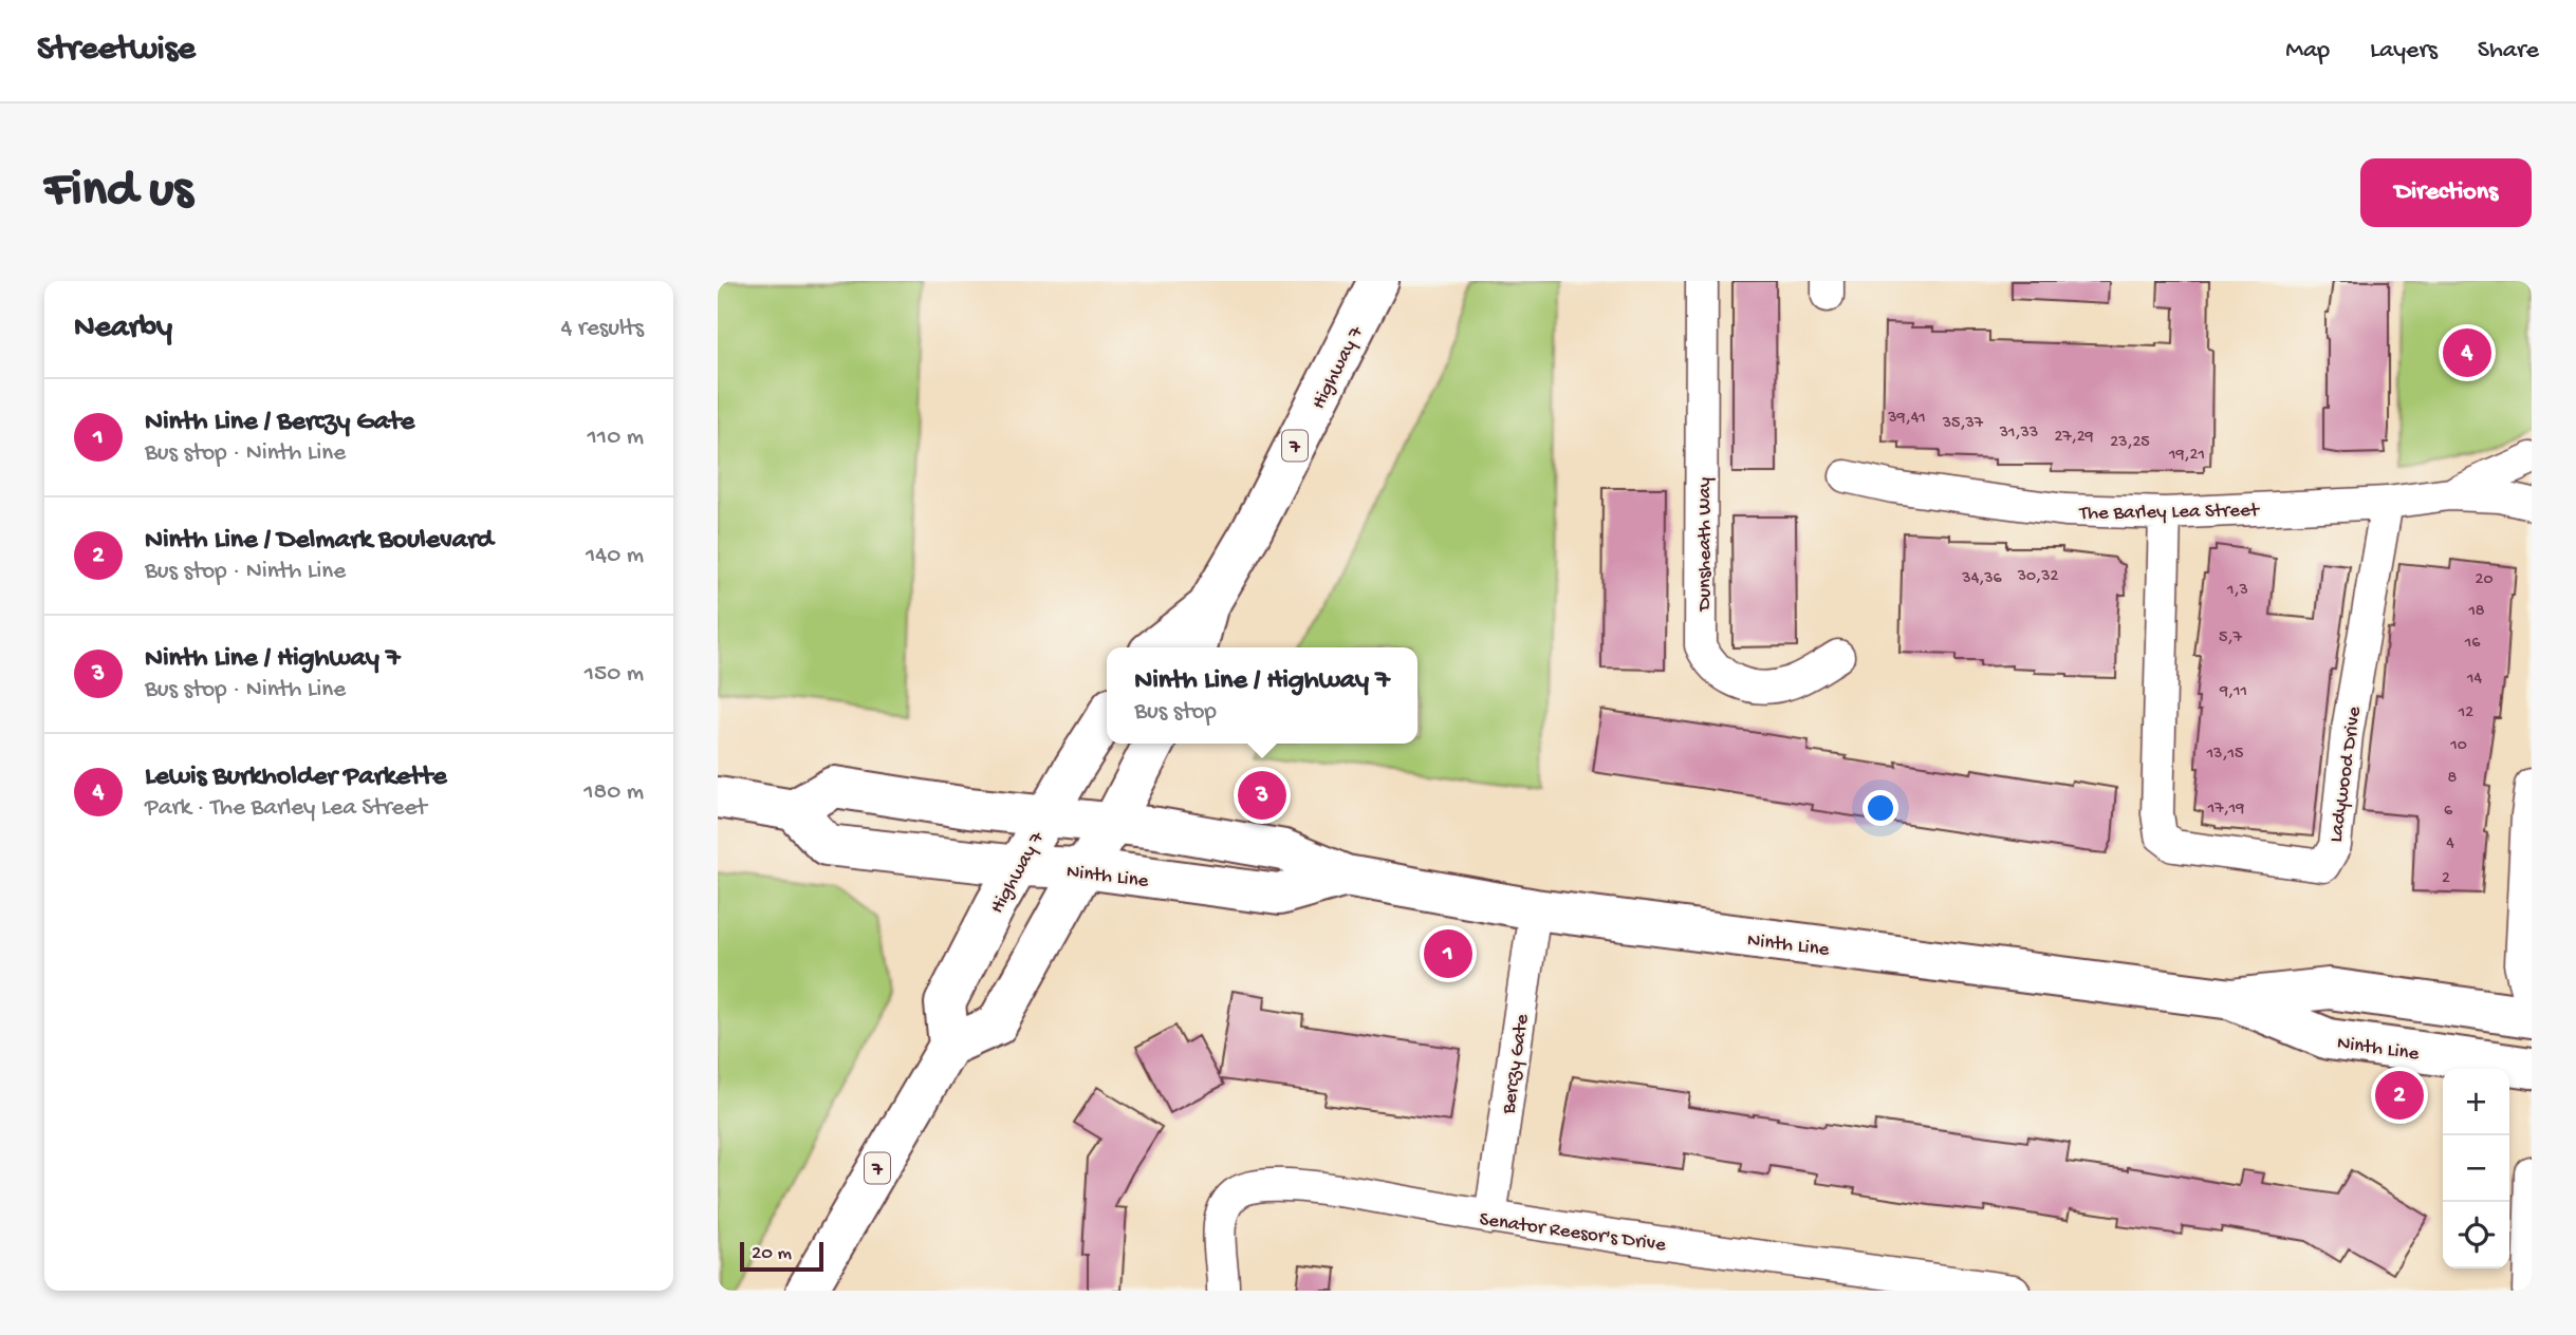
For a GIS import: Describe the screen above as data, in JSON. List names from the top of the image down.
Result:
{
  "streets": {
    "main road": ["Highway 7", "7", "Ninth Line"],
    "street": [
      "The Barley Lea Street",
      "Dunsheath Way",
      "Ladywood Drive",
      "Berczy Gate",
      "Senator Reesor's Drive"
    ]
  },
  "crossings": [
    ["Highway 7", "7"],
    ["Highway 7", "Ninth Line"],
    ["The Barley Lea Street", "Ladywood Drive"],
    ["Ninth Line", "Berczy Gate"],
    ["Berczy Gate", "Senator Reesor's Drive"]
  ],
  "house_numbers": [
    "39,41",
    "35,37",
    "31,33",
    "27,29",
    "23,25",
    "19,21",
    "30,32",
    "34,36",
    "20",
    "1,3",
    "18",
    "5,7",
    "16",
    "14",
    "9,11",
    "12",
    "10",
    "13,15",
    "8",
    "17,19",
    "6",
    "4",
    "2"
  ],
  "scale_bar": "20 m",
  "page": {
    "header": "Streetwise",
    "nav": ["Map", "Layers", "Share"],
    "buttons": "Directions",
    "title": "Find us",
    "heading": ["Nearby", "4 results"],
    "pins": [
      "4",
      "3",
      "1",
      "2"
    ],
    "list": [
      {
        "mark": "1",
        "name": "Ninth Line / Berczy Gate",
        "note": "Bus stop · Ninth Line",
        "value": "110 m"
      },
      {
        "mark": "2",
        "name": "Ninth Line / Delmark Boulevard",
        "note": "Bus stop · Ninth Line",
        "value": "140 m"
      },
      {
        "mark": "3",
        "name": "Ninth Line / Highway 7",
        "note": "Bus stop · Ninth Line",
        "value": "150 m"
      },
      {
        "mark": "4",
        "name": "Lewis Burkholder Parkette",
        "note": "Park · The Barley Lea Street",
        "value": "180 m"
      }
    ],
    "popup": ["Ninth Line / Highway 7", "Bus stop"],
    "map_buttons": ["+", "−"],
    "scale": "20 m"
  }
}
